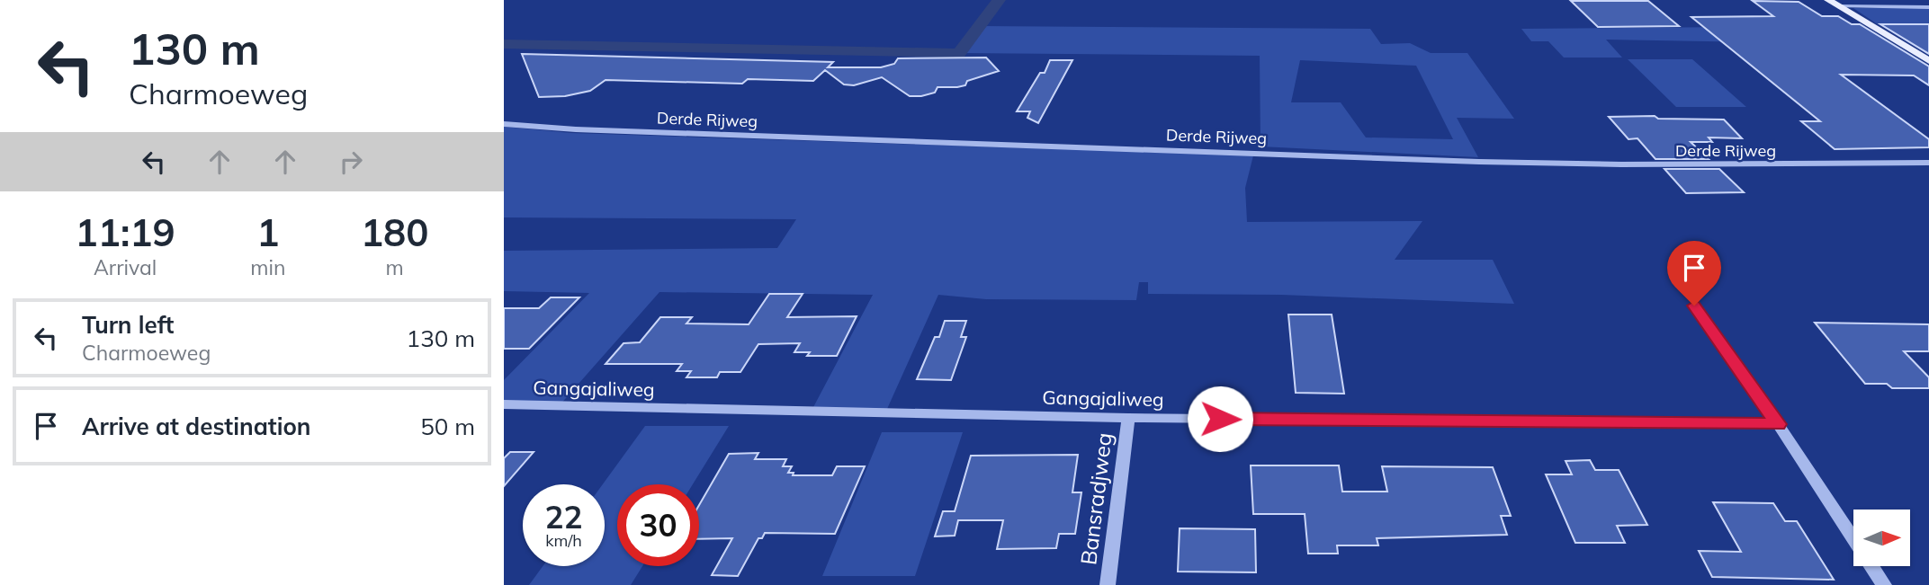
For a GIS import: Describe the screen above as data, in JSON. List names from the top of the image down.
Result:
{
  "streets": {
    "street": ["Derde Rijweg", "Gangajaliweg", "Bansradjweg"]
  },
  "crossings": [
    ["Gangajaliweg", "Bansradjweg"]
  ],
  "north": "right",
  "page": {
    "turn": ["130 m", "Charmoeweg"],
    "eta": [
      "11:19",
      "Arrival",
      "1",
      "min",
      "180",
      "m"
    ],
    "list": [
      {
        "name": "Turn left",
        "note": "Charmoeweg",
        "value": "130 m"
      },
      {
        "name": "Arrive at destination",
        "value": "50 m"
      }
    ],
    "speed": "22 km/h",
    "limit": "30"
  }
}
